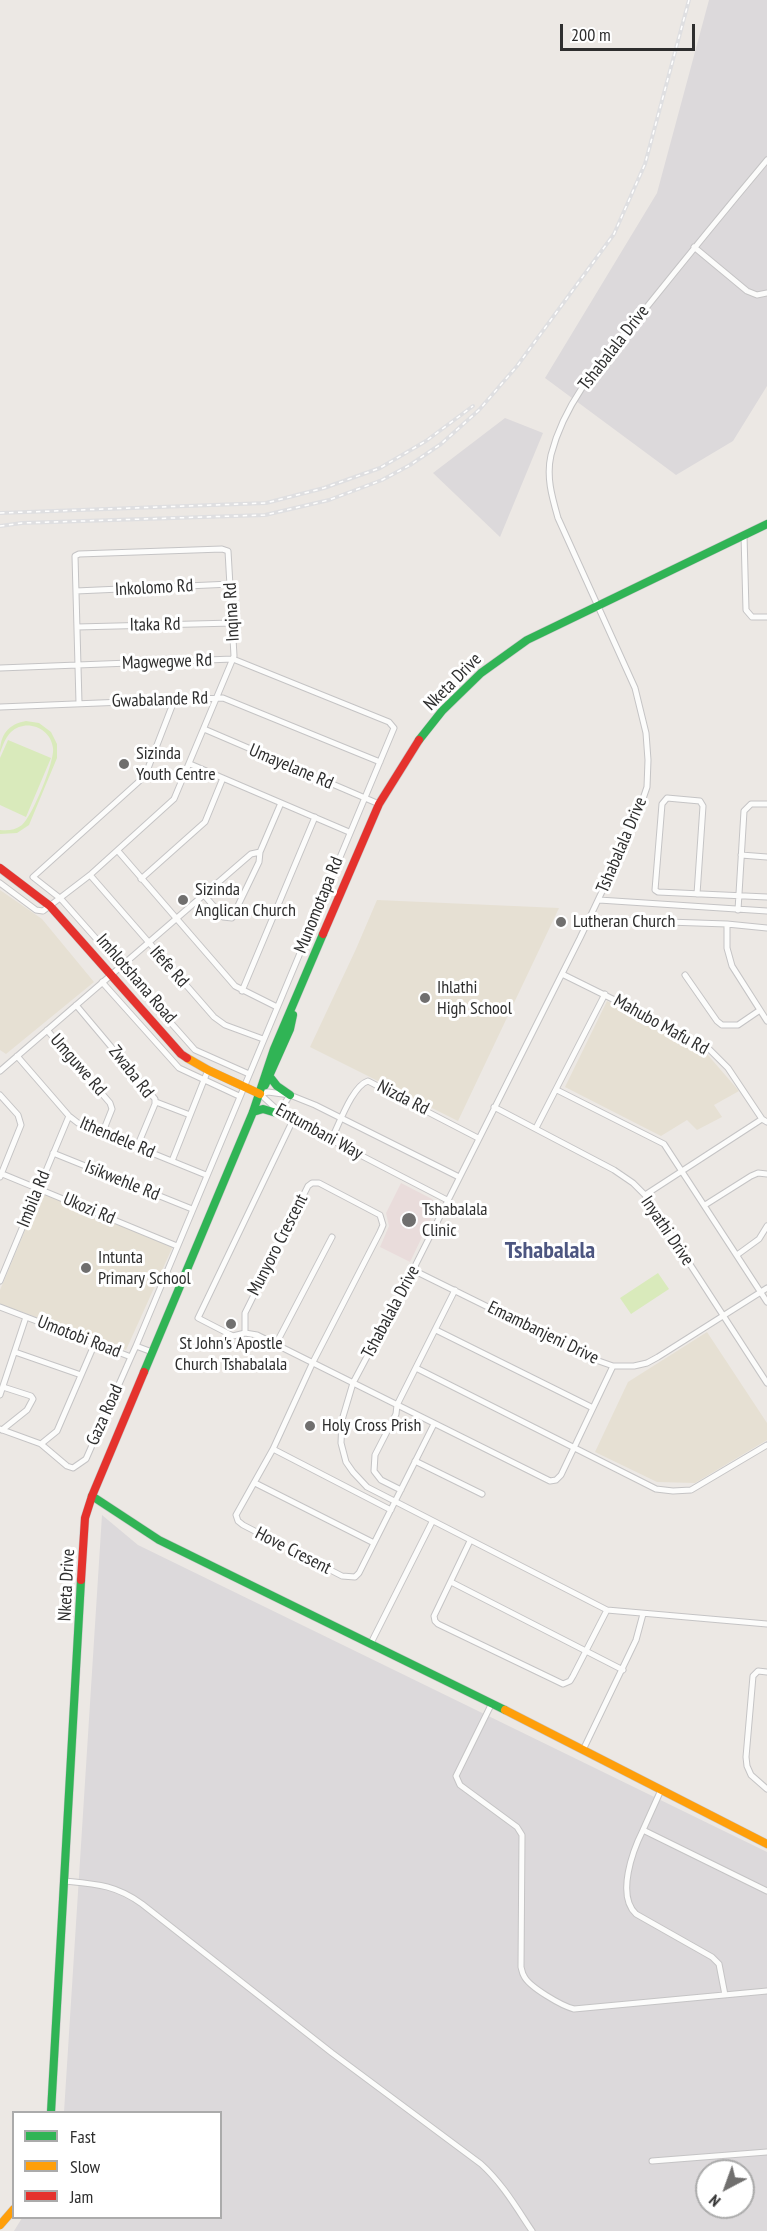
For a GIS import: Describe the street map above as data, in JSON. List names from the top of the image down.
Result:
{
  "streets": {
    "street": [
      "Tshabalala Drive",
      "Inkolomo Rd",
      "Inqina Rd",
      "Itaka Rd",
      "Magwegwe Rd",
      "Nketa Drive",
      "Gwabalande Rd",
      "Umayelane Rd",
      "Munomotapa Rd",
      "Ifefe Rd",
      "Imhlotshana Road",
      "Mahubo Mafu Rd",
      "Umguwe Rd",
      "Zwaba Rd",
      "Nizda Rd",
      "Entumbani Way",
      "Ithendele Rd",
      "Isikwehle Rd",
      "Imbila Rd",
      "Ukozi Rd",
      "Inyathi Drive",
      "Munyoro Crescent",
      "Emambanjeni Drive",
      "Umotobi Road",
      "Gaza Road",
      "Hove Cresent"
    ]
  },
  "crossings": [
    ["Tshabalala Drive", "Nketa Drive"],
    ["Tshabalala Drive", "Mahubo Mafu Rd"],
    ["Tshabalala Drive", "Nizda Rd"],
    ["Tshabalala Drive", "Entumbani Way"],
    ["Tshabalala Drive", "Inyathi Drive"],
    ["Tshabalala Drive", "Emambanjeni Drive"],
    ["Tshabalala Drive", "Hove Cresent"],
    ["Inkolomo Rd", "Inqina Rd"],
    ["Inqina Rd", "Itaka Rd"],
    ["Inqina Rd", "Magwegwe Rd"],
    ["Inqina Rd", "Gwabalande Rd"],
    ["Inqina Rd", "Umayelane Rd"],
    ["Inqina Rd", "Ifefe Rd"],
    ["Inqina Rd", "Imhlotshana Road"],
    ["Magwegwe Rd", "Munomotapa Rd"],
    ["Nketa Drive", "Umayelane Rd"],
    ["Nketa Drive", "Imhlotshana Road"],
    ["Nketa Drive", "Entumbani Way"],
    ["Nketa Drive", "Umotobi Road"],
    ["Gwabalande Rd", "Munomotapa Rd"],
    ["Umayelane Rd", "Munomotapa Rd"],
    ["Munomotapa Rd", "Ifefe Rd"],
    ["Munomotapa Rd", "Imhlotshana Road"],
    ["Munomotapa Rd", "Ithendele Rd"],
    ["Munomotapa Rd", "Isikwehle Rd"],
    ["Munomotapa Rd", "Ukozi Rd"],
    ["Munomotapa Rd", "Umotobi Road"],
    ["Imhlotshana Road", "Entumbani Way"],
    ["Umguwe Rd", "Ithendele Rd"],
    ["Zwaba Rd", "Ithendele Rd"],
    ["Nizda Rd", "Entumbani Way"],
    ["Ithendele Rd", "Imbila Rd"],
    ["Isikwehle Rd", "Imbila Rd"],
    ["Imbila Rd", "Ukozi Rd"],
    ["Inyathi Drive", "Emambanjeni Drive"],
    ["Munyoro Crescent", "Hove Cresent"],
    ["Umotobi Road", "Gaza Road"]
  ],
  "districts": ["Tshabalala"],
  "places": [
    "Sizinda Youth Centre",
    "Sizinda Anglican Church",
    "Lutheran Church",
    "Ihlathi High School",
    "Tshabalala Clinic",
    "Intunta Primary School",
    "St John's Apostle Church Tshabalala",
    "Holy Cross Prish"
  ],
  "legend": ["Fast", "Slow", "Jam"],
  "scale_bar": "200 m",
  "north": "bottom left"
}
